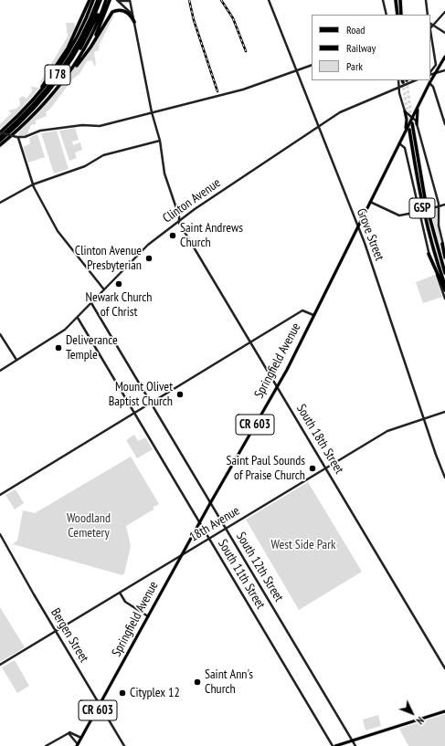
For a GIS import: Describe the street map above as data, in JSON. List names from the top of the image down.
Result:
{
  "streets": {
    "highway": ["I 78", "GSP"],
    "main road": ["Springfield Avenue", "CR 603"],
    "street": [
      "Clinton Avenue",
      "Grove Street",
      "South 18th Street",
      "18th Avenue",
      "South 12th Street",
      "South 11th Street",
      "Bergen Street"
    ]
  },
  "crossings": [
    ["Clinton Avenue", "Grove Street"],
    ["Clinton Avenue", "South 18th Street"],
    ["Clinton Avenue", "South 12th Street"],
    ["Clinton Avenue", "South 11th Street"],
    ["Grove Street", "Springfield Avenue"],
    ["Grove Street", "18th Avenue"],
    ["Springfield Avenue", "South 18th Street"],
    ["Springfield Avenue", "18th Avenue"],
    ["Springfield Avenue", "South 12th Street"],
    ["Springfield Avenue", "South 11th Street"],
    ["Springfield Avenue", "Bergen Street"],
    ["South 18th Street", "18th Avenue"],
    ["18th Avenue", "South 12th Street"],
    ["18th Avenue", "South 11th Street"],
    ["18th Avenue", "Bergen Street"]
  ],
  "parks": ["Woodland Cemetery", "West Side Park"],
  "places": [
    "Saint Andrews Church",
    "Clinton Avenue Presbyterian",
    "Newark Church of Christ",
    "Deliverance Temple",
    "Mount Olivet Baptist Church",
    "Saint Paul Sounds of Praise Church",
    "Saint Ann's Church",
    "Cityplex 12"
  ],
  "legend": ["Road", "Railway", "Park"],
  "north": "bottom right"
}
